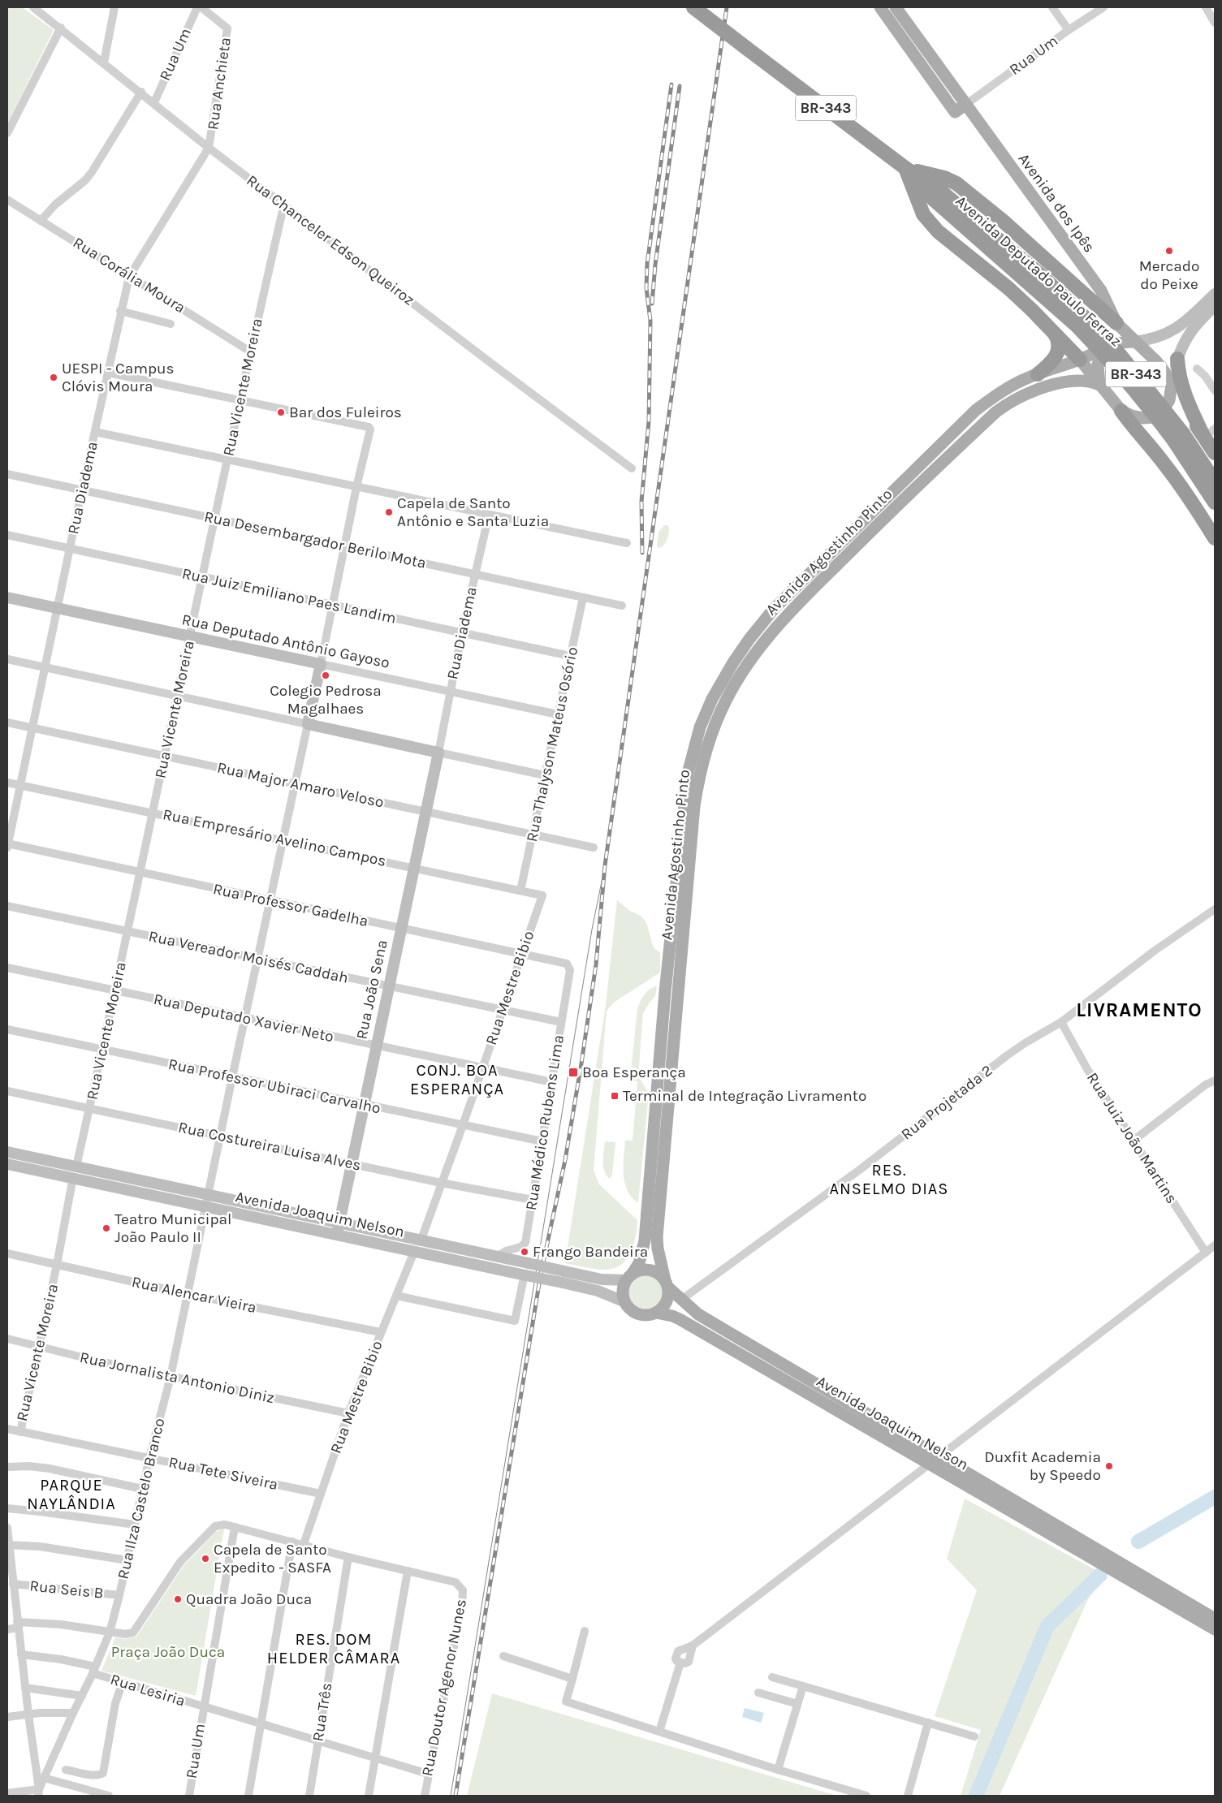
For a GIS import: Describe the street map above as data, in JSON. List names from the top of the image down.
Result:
{
  "streets": {
    "highway": ["BR-343", "Avenida Deputado Paulo Ferraz"],
    "main road": [
      "Avenida dos Ipês",
      "Avenida Agostinho Pinto",
      "Rua Deputado Antônio Gayoso",
      "Rua João Sena",
      "Avenida Joaquim Nelson"
    ],
    "street": [
      "Rua Um",
      "Rua Anchieta",
      "Rua Chanceler Edson Queiroz",
      "Rua Corália Moura",
      "Rua Vicente Moreira",
      "Rua Diadema",
      "Rua Desembargador Berilo Mota",
      "Rua Juiz Emiliano Paes Landim",
      "Rua Thalyson Mateus Osório",
      "Rua Major Amaro Veloso",
      "Rua Empresário Avelino Campos",
      "Rua Professor Gadelha",
      "Rua Vereador Moisés Caddah",
      "Rua Mestre Bibio",
      "Rua Deputado Xavier Neto",
      "Rua Professor Ubiraci Carvalho",
      "Rua Projetada 2",
      "Rua Médico Rubens Lima",
      "Rua Juiz João Martins",
      "Rua Costureira Luisa Alves",
      "Rua Alencar Vieira",
      "Rua Jornalista Antonio Diniz",
      "Rua Tete Siveira",
      "Rua Ilza Castelo Branco",
      "Rua Seis B",
      "Rua Doutor Agenor Nunes",
      "Rua Lesiria",
      "Rua Três"
    ]
  },
  "crossings": [
    ["Rua Um", "Avenida dos Ipês"],
    ["Rua Um", "Rua Chanceler Edson Queiroz"],
    ["Rua Um", "Rua Lesiria"],
    ["Rua Anchieta", "Rua Chanceler Edson Queiroz"],
    ["Rua Anchieta", "Rua Diadema"],
    ["Rua Chanceler Edson Queiroz", "Rua Vicente Moreira"],
    ["Rua Chanceler Edson Queiroz", "Rua Diadema"],
    ["Rua Corália Moura", "Rua Vicente Moreira"],
    ["Rua Corália Moura", "Rua Diadema"],
    ["Rua Vicente Moreira", "Rua Desembargador Berilo Mota"],
    ["Rua Vicente Moreira", "Rua Juiz Emiliano Paes Landim"],
    ["Rua Vicente Moreira", "Rua Deputado Antônio Gayoso"],
    ["Rua Vicente Moreira", "Rua Major Amaro Veloso"],
    ["Rua Vicente Moreira", "Rua Empresário Avelino Campos"],
    ["Rua Vicente Moreira", "Rua Professor Gadelha"],
    ["Rua Vicente Moreira", "Rua Vereador Moisés Caddah"],
    ["Rua Vicente Moreira", "Rua Deputado Xavier Neto"],
    ["Rua Vicente Moreira", "Rua Professor Ubiraci Carvalho"],
    ["Rua Vicente Moreira", "Rua Costureira Luisa Alves"],
    ["Rua Vicente Moreira", "Avenida Joaquim Nelson"],
    ["Rua Vicente Moreira", "Rua Alencar Vieira"],
    ["Rua Vicente Moreira", "Rua Jornalista Antonio Diniz"],
    ["Rua Vicente Moreira", "Rua Tete Siveira"],
    ["Rua Diadema", "Rua Desembargador Berilo Mota"],
    ["Rua Diadema", "Rua Juiz Emiliano Paes Landim"],
    ["Rua Diadema", "Rua Deputado Antônio Gayoso"],
    ["Rua Diadema", "Rua Major Amaro Veloso"],
    ["Rua Diadema", "Rua Empresário Avelino Campos"],
    ["Rua Diadema", "Rua Professor Gadelha"],
    ["Rua Diadema", "Rua João Sena"],
    ["Rua Desembargador Berilo Mota", "Rua Thalyson Mateus Osório"],
    ["Avenida Agostinho Pinto", "Avenida Joaquim Nelson"],
    ["Rua Juiz Emiliano Paes Landim", "Rua Thalyson Mateus Osório"],
    ["Rua Deputado Antônio Gayoso", "Rua Thalyson Mateus Osório"],
    ["Rua Thalyson Mateus Osório", "Rua Major Amaro Veloso"],
    ["Rua Thalyson Mateus Osório", "Rua Empresário Avelino Campos"],
    ["Rua Major Amaro Veloso", "Rua João Sena"],
    ["Rua Major Amaro Veloso", "Rua Ilza Castelo Branco"],
    ["Rua Empresário Avelino Campos", "Rua Mestre Bibio"],
    ["Rua Empresário Avelino Campos", "Rua João Sena"],
    ["Rua Empresário Avelino Campos", "Rua Ilza Castelo Branco"],
    ["Rua Professor Gadelha", "Rua Mestre Bibio"],
    ["Rua Professor Gadelha", "Rua João Sena"],
    ["Rua Professor Gadelha", "Rua Médico Rubens Lima"],
    ["Rua Professor Gadelha", "Rua Ilza Castelo Branco"],
    ["Rua Vereador Moisés Caddah", "Rua Mestre Bibio"],
    ["Rua Vereador Moisés Caddah", "Rua João Sena"],
    ["Rua Vereador Moisés Caddah", "Rua Médico Rubens Lima"],
    ["Rua Vereador Moisés Caddah", "Rua Ilza Castelo Branco"],
    ["Rua Mestre Bibio", "Rua Deputado Xavier Neto"],
    ["Rua Mestre Bibio", "Rua Professor Ubiraci Carvalho"],
    ["Rua Mestre Bibio", "Rua Costureira Luisa Alves"],
    ["Rua Mestre Bibio", "Avenida Joaquim Nelson"],
    ["Rua Mestre Bibio", "Rua Alencar Vieira"],
    ["Rua Mestre Bibio", "Rua Jornalista Antonio Diniz"],
    ["Rua Mestre Bibio", "Rua Tete Siveira"],
    ["Rua João Sena", "Rua Deputado Xavier Neto"],
    ["Rua João Sena", "Rua Professor Ubiraci Carvalho"],
    ["Rua João Sena", "Rua Costureira Luisa Alves"],
    ["Rua João Sena", "Avenida Joaquim Nelson"],
    ["Rua Deputado Xavier Neto", "Rua Médico Rubens Lima"],
    ["Rua Deputado Xavier Neto", "Rua Ilza Castelo Branco"],
    ["Rua Professor Ubiraci Carvalho", "Rua Médico Rubens Lima"],
    ["Rua Professor Ubiraci Carvalho", "Rua Ilza Castelo Branco"],
    ["Rua Projetada 2", "Rua Juiz João Martins"],
    ["Rua Projetada 2", "Avenida Joaquim Nelson"],
    ["Rua Médico Rubens Lima", "Rua Costureira Luisa Alves"],
    ["Rua Médico Rubens Lima", "Avenida Joaquim Nelson"],
    ["Rua Costureira Luisa Alves", "Rua Ilza Castelo Branco"],
    ["Avenida Joaquim Nelson", "Rua Ilza Castelo Branco"],
    ["Rua Alencar Vieira", "Rua Ilza Castelo Branco"],
    ["Rua Jornalista Antonio Diniz", "Rua Ilza Castelo Branco"],
    ["Rua Tete Siveira", "Rua Ilza Castelo Branco"],
    ["Rua Ilza Castelo Branco", "Rua Seis B"],
    ["Rua Ilza Castelo Branco", "Rua Lesiria"],
    ["Rua Doutor Agenor Nunes", "Rua Lesiria"],
    ["Rua Lesiria", "Rua Três"]
  ],
  "districts": [
    "LIVRAMENTO",
    "CONJ. BOA ESPERANÇA",
    "RES. ANSELMO DIAS",
    "PARQUE NAYLÂNDIA",
    "RES. DOM HELDER CÂMARA"
  ],
  "parks": ["Praça João Duca"],
  "places": {
    "other": [
      "Mercado do Peixe",
      "UESPI - Campus Clóvis Moura",
      "Bar dos Fuleiros",
      "Capela de Santo Antônio e Santa Luzia",
      "Colegio Pedrosa Magalhaes",
      "Teatro Municipal João Paulo II",
      "Frango Bandeira",
      "Duxfit Academia by Speedo",
      "Capela de Santo Expedito - SASFA",
      "Quadra João Duca"
    ],
    "transit": ["Boa Esperança", "Terminal de Integração Livramento"]
  }
}
